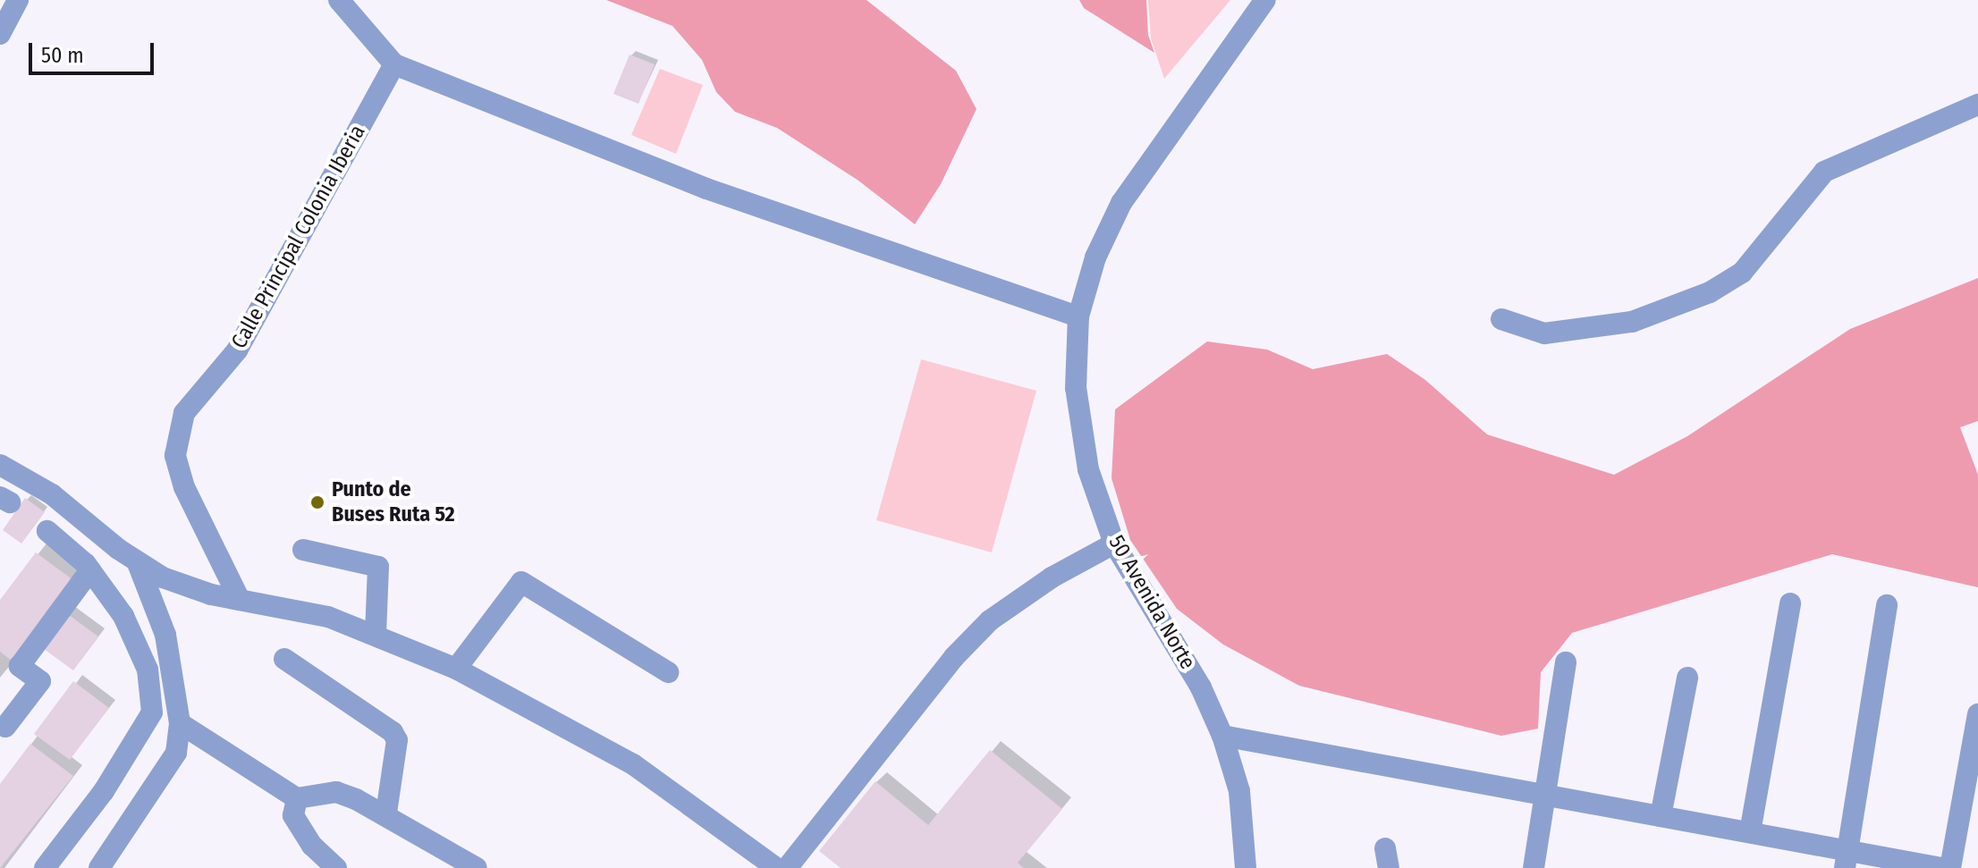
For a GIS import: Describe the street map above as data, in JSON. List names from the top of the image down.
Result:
{
  "streets": {
    "street": ["Calle Principal Colonia Iberia", "50 Avenida Norte"]
  },
  "places": ["Punto de Buses Ruta 52"],
  "scale_bar": "50 m"
}
